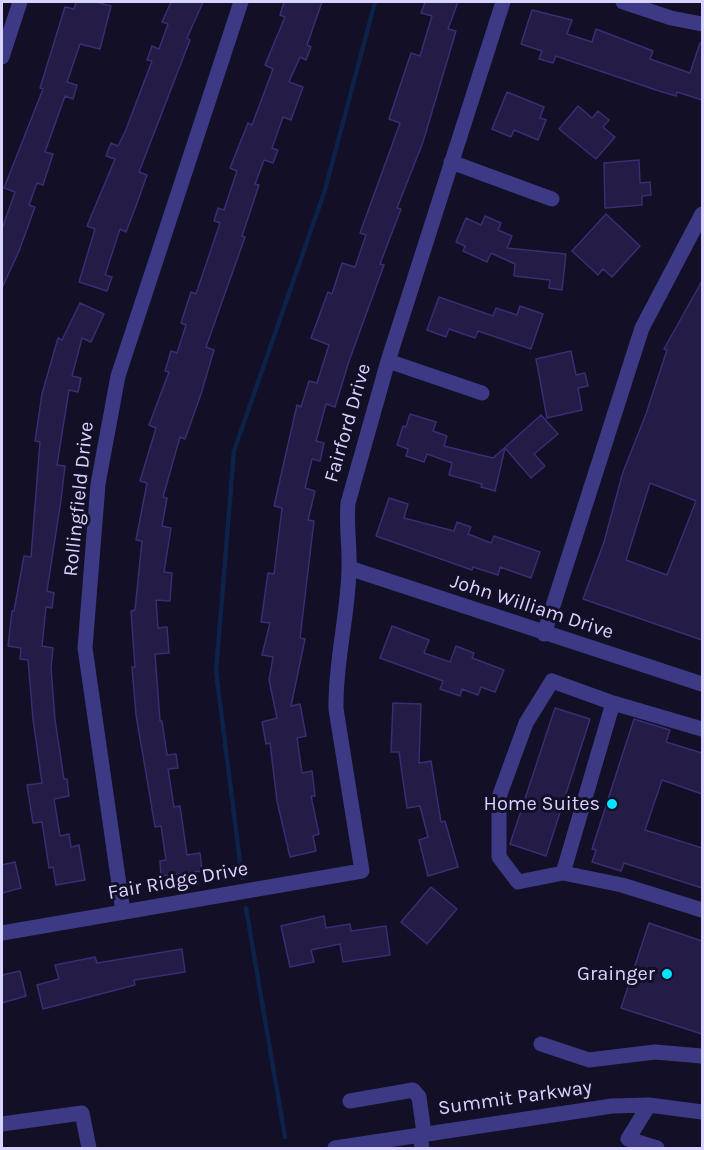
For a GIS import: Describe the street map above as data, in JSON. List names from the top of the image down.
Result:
{
  "streets": {
    "street": [
      "Fairford Drive",
      "Rollingfield Drive",
      "John William Drive",
      "Fair Ridge Drive",
      "Summit Parkway"
    ]
  },
  "crossings": [
    ["Fairford Drive", "John William Drive"],
    ["Fairford Drive", "Fair Ridge Drive"],
    ["Rollingfield Drive", "Fair Ridge Drive"]
  ],
  "places": ["Home Suites", "Grainger"]
}
